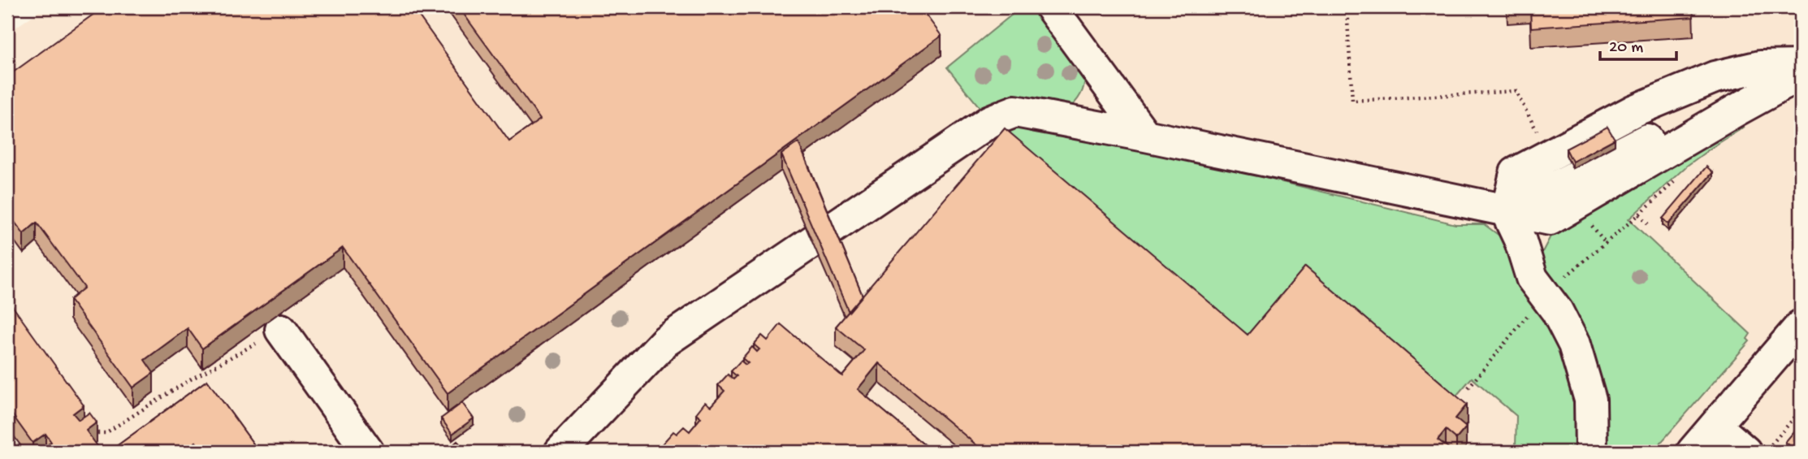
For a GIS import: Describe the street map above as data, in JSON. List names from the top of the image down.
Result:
{
  "scale_bar": "20 m"
}
